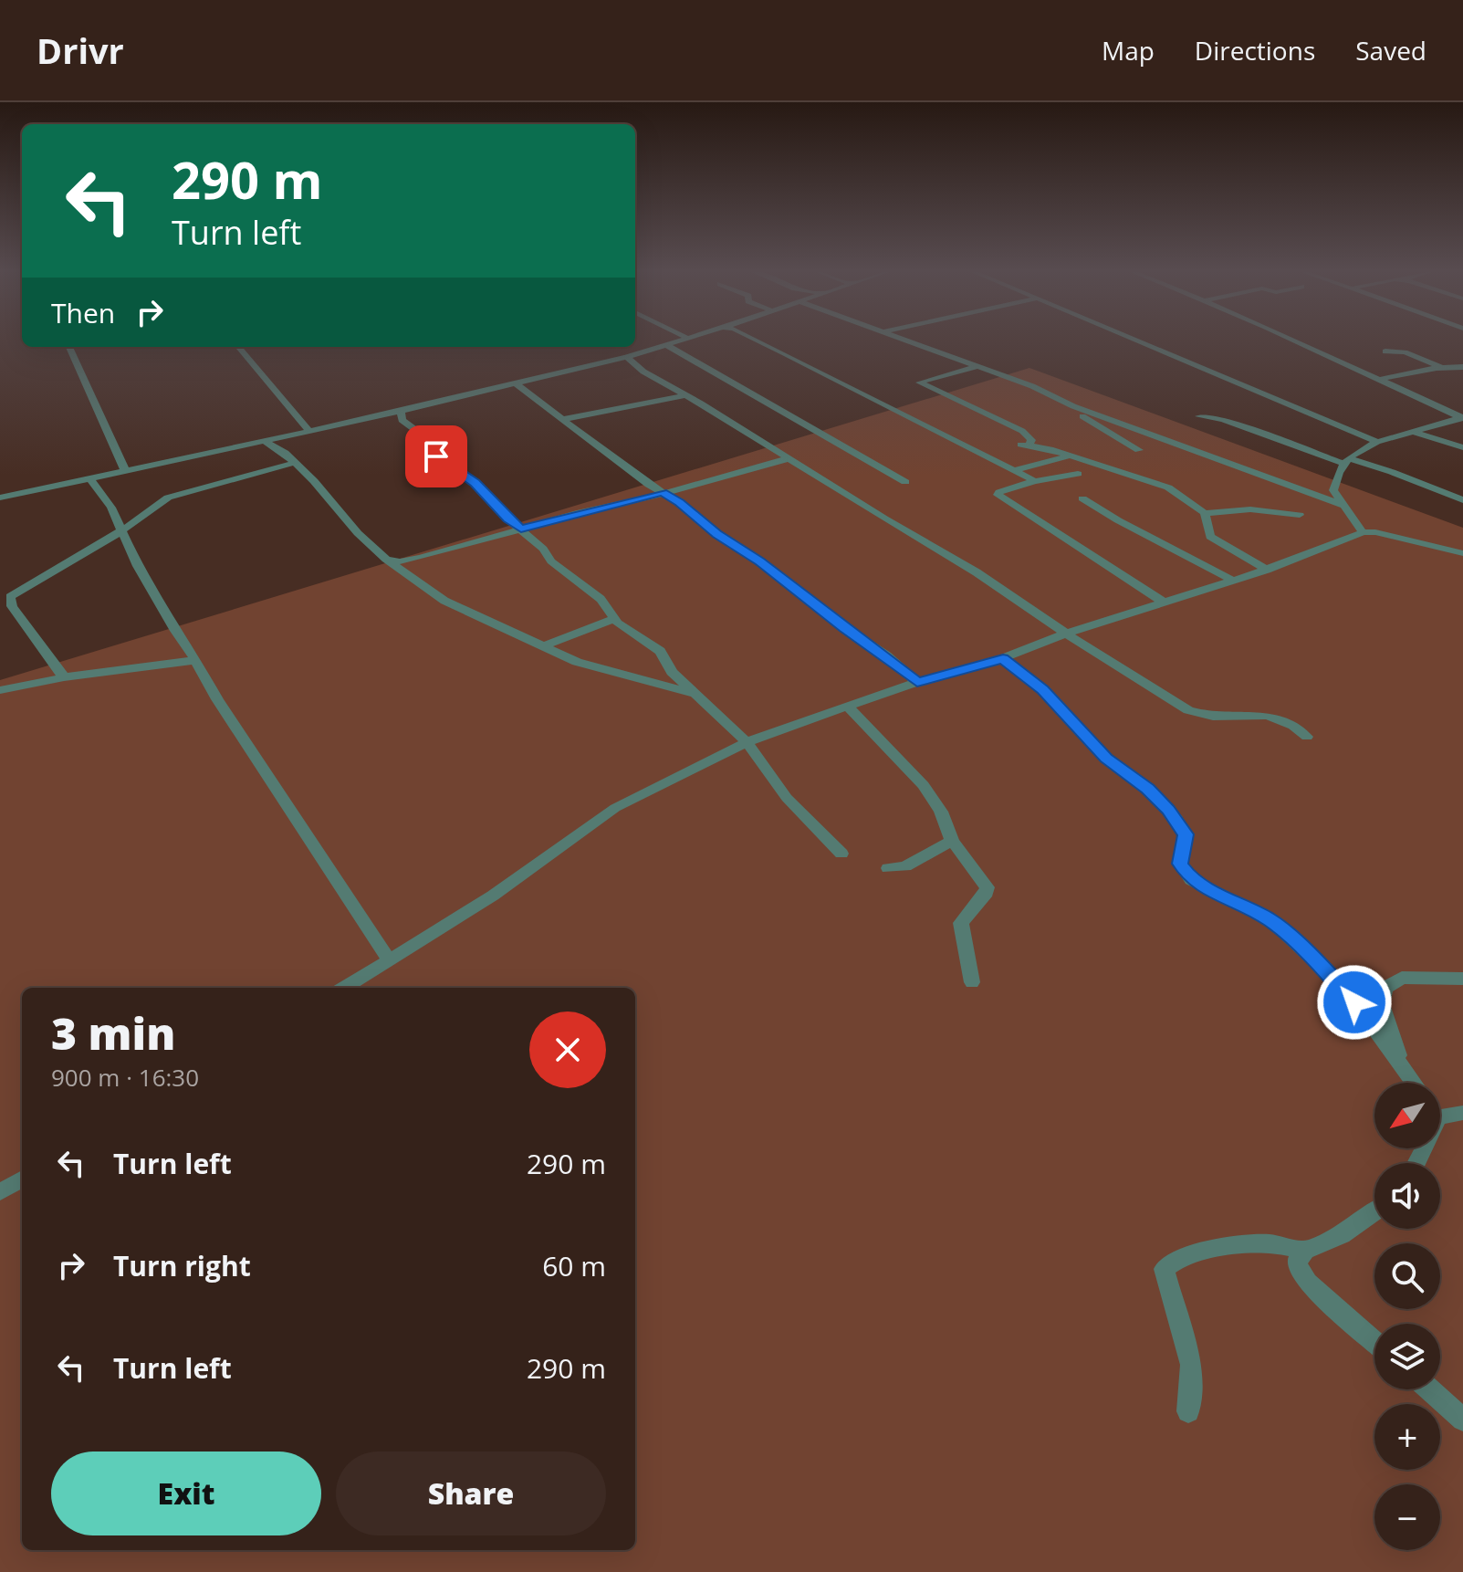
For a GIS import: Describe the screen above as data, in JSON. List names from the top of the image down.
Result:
{
  "north": "bottom left",
  "page": {
    "header": "Drivr",
    "nav": ["Map", "Directions", "Saved"],
    "turn": ["290 m", "Turn left"],
    "then": "Then",
    "heading": ["3 min", "900 m · 16:30"],
    "map_buttons": ["+", "−"],
    "list": [
      {
        "name": "Turn left",
        "value": "290 m"
      },
      {
        "name": "Turn right",
        "value": "60 m"
      },
      {
        "name": "Turn left",
        "value": "290 m"
      }
    ],
    "buttons": ["Exit", "Share"]
  }
}
